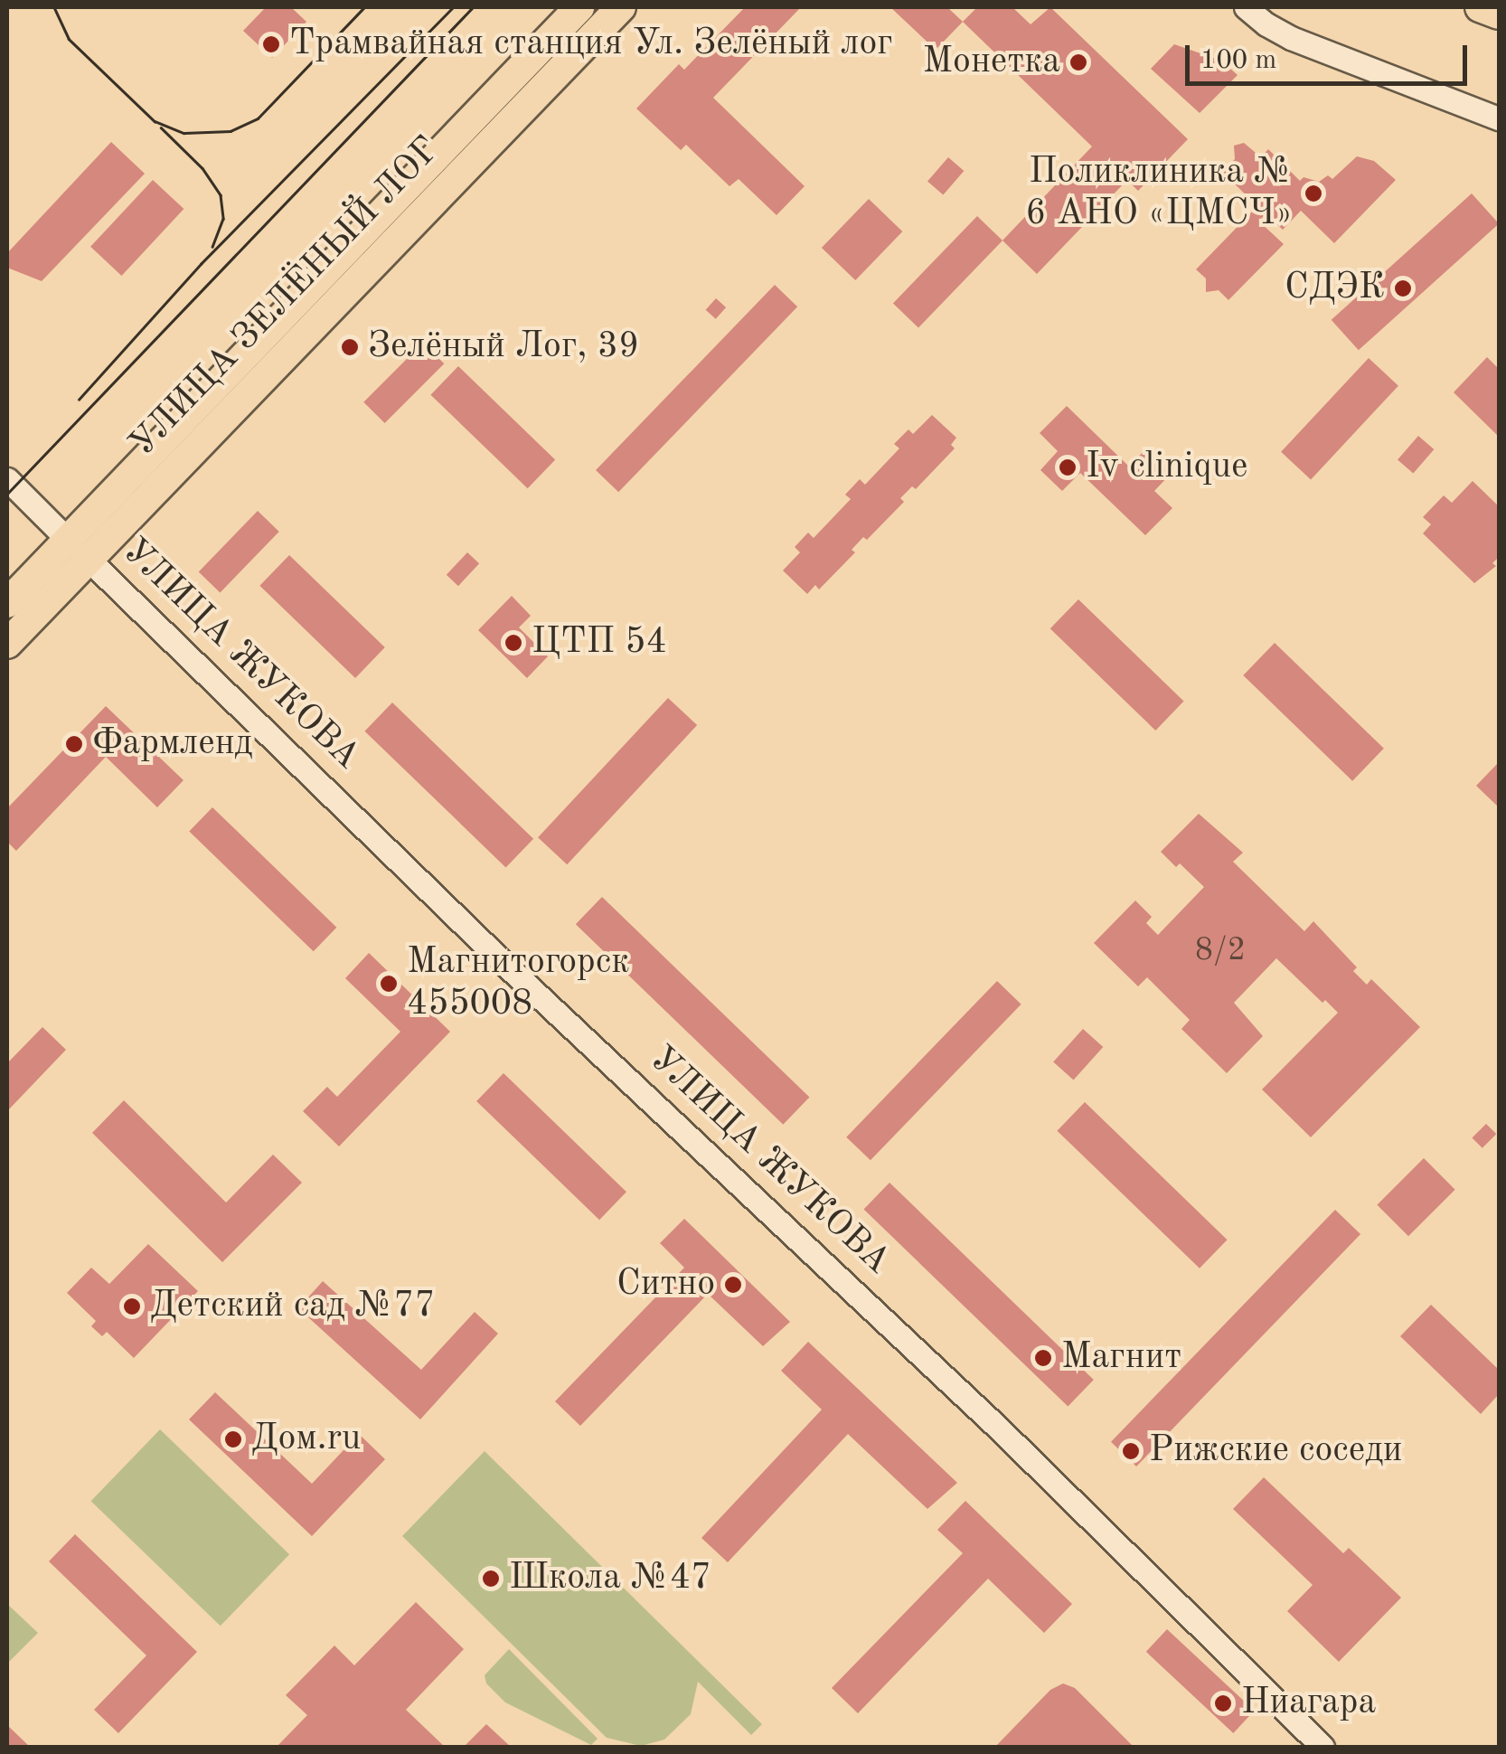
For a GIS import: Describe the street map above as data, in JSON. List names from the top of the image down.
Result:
{
  "streets": {
    "main road": ["УЛИЦА ЗЕЛЁНЫЙ ЛОГ"],
    "street": ["УЛИЦА ЖУКОВА"]
  },
  "crossings": [
    ["УЛИЦА ЗЕЛЁНЫЙ ЛОГ", "УЛИЦА ЖУКОВА"]
  ],
  "places": [
    "Трамвайная станция Ул. Зелёный лог",
    "Монетка",
    "Поликлиника № 6 АНО «ЦМСЧ»",
    "СДЭК",
    "Зелёный Лог, 39",
    "Iv clinique",
    "ЦТП 54",
    "Фармленд",
    "Магнитогорск 455008",
    "Ситно",
    "Детский сад №77",
    "Магнит",
    "Дом.ru",
    "Рижские соседи",
    "Школа №47",
    "Ниагара"
  ],
  "house_numbers": ["8/2"],
  "scale_bar": "100 m"
}
